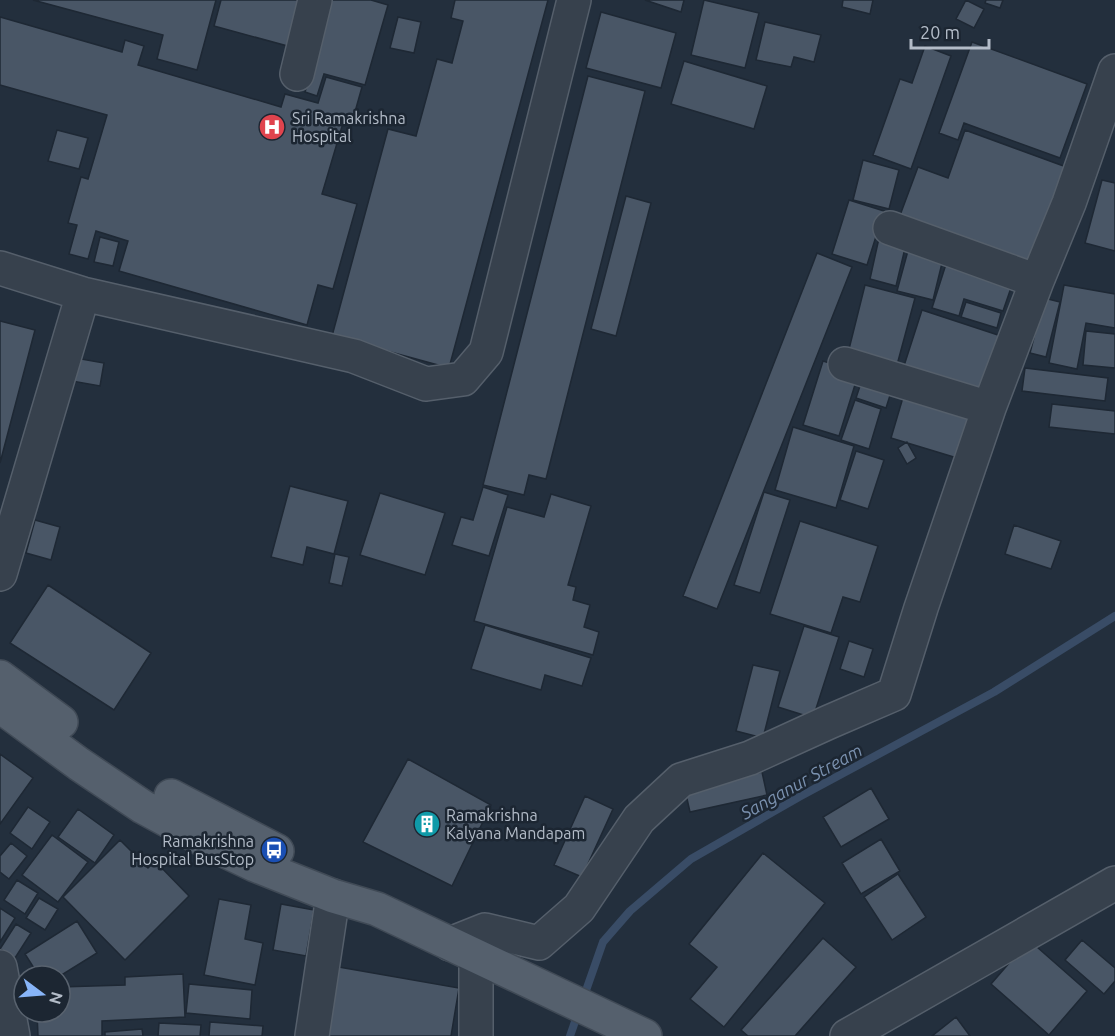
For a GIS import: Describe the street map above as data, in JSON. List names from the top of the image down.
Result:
{
  "water": ["Sanganur Stream"],
  "places": {
    "hospital": ["Sri Ramakrishna Hospital"],
    "building": ["Ramakrishna Kalyana Mandapam"],
    "bus stop": ["Ramakrishna Hospital BusStop"]
  },
  "scale_bar": "20 m",
  "north": "right"
}
